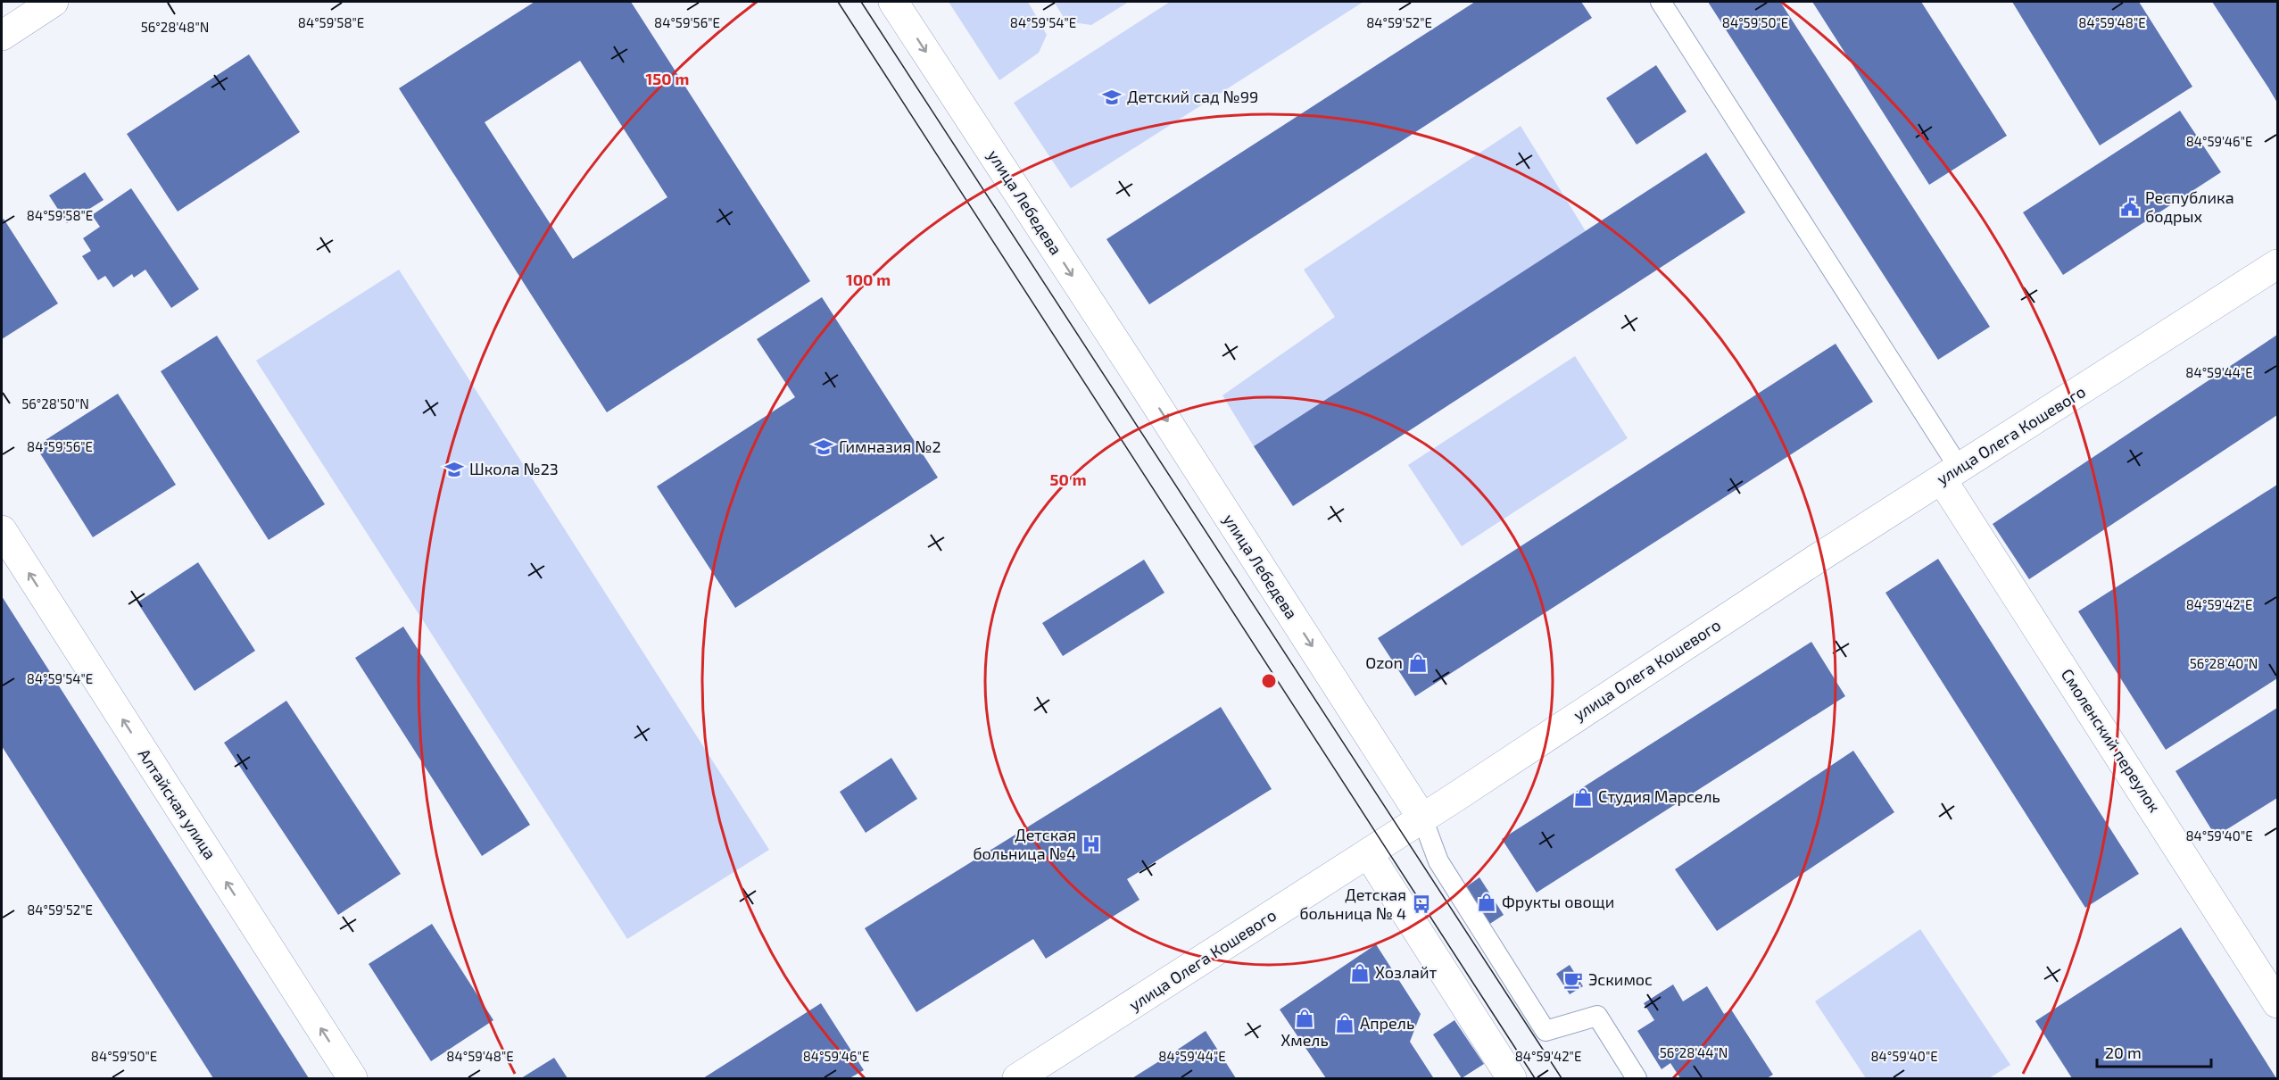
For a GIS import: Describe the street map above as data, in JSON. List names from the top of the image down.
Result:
{
  "streets": {
    "street": [
      "улица Лебедева",
      "улица Олега Кошевого",
      "Смоленский переулок",
      "Алтайская улица"
    ]
  },
  "crossings": [
    ["улица Лебедева", "улица Олега Кошевого"],
    ["улица Олега Кошевого", "Смоленский переулок"]
  ],
  "one_way": ["улица Лебедева", "Алтайская улица"],
  "places": {
    "school or university": ["Детский сад №99", "Гимназия №2", "Школа №23"],
    "public building": ["Республика бодрых"],
    "shop": [
      "Ozon",
      "Студия Марсель",
      "Фрукты овощи",
      "Хозлайт",
      "Хмель",
      "Апрель"
    ],
    "hospital": ["Детская больница №4"],
    "bus stop": ["Детская больница № 4"],
    "cafe": ["Эскимос"]
  },
  "scale_bar": "20 m",
  "coordinates": [
    "84°59'58\"E",
    "84°59'56\"E",
    "84°59'54\"E",
    "84°59'52\"E",
    "84°59'50\"E",
    "84°59'48\"E",
    "56°28'48\"N",
    "84°59'46\"E",
    "84°59'44\"E",
    "56°28'50\"N",
    "84°59'42\"E",
    "56°28'40\"N",
    "84°59'40\"E",
    "56°28'44\"N"
  ],
  "rings": ["150 m", "100 m", "50 m"]
}
